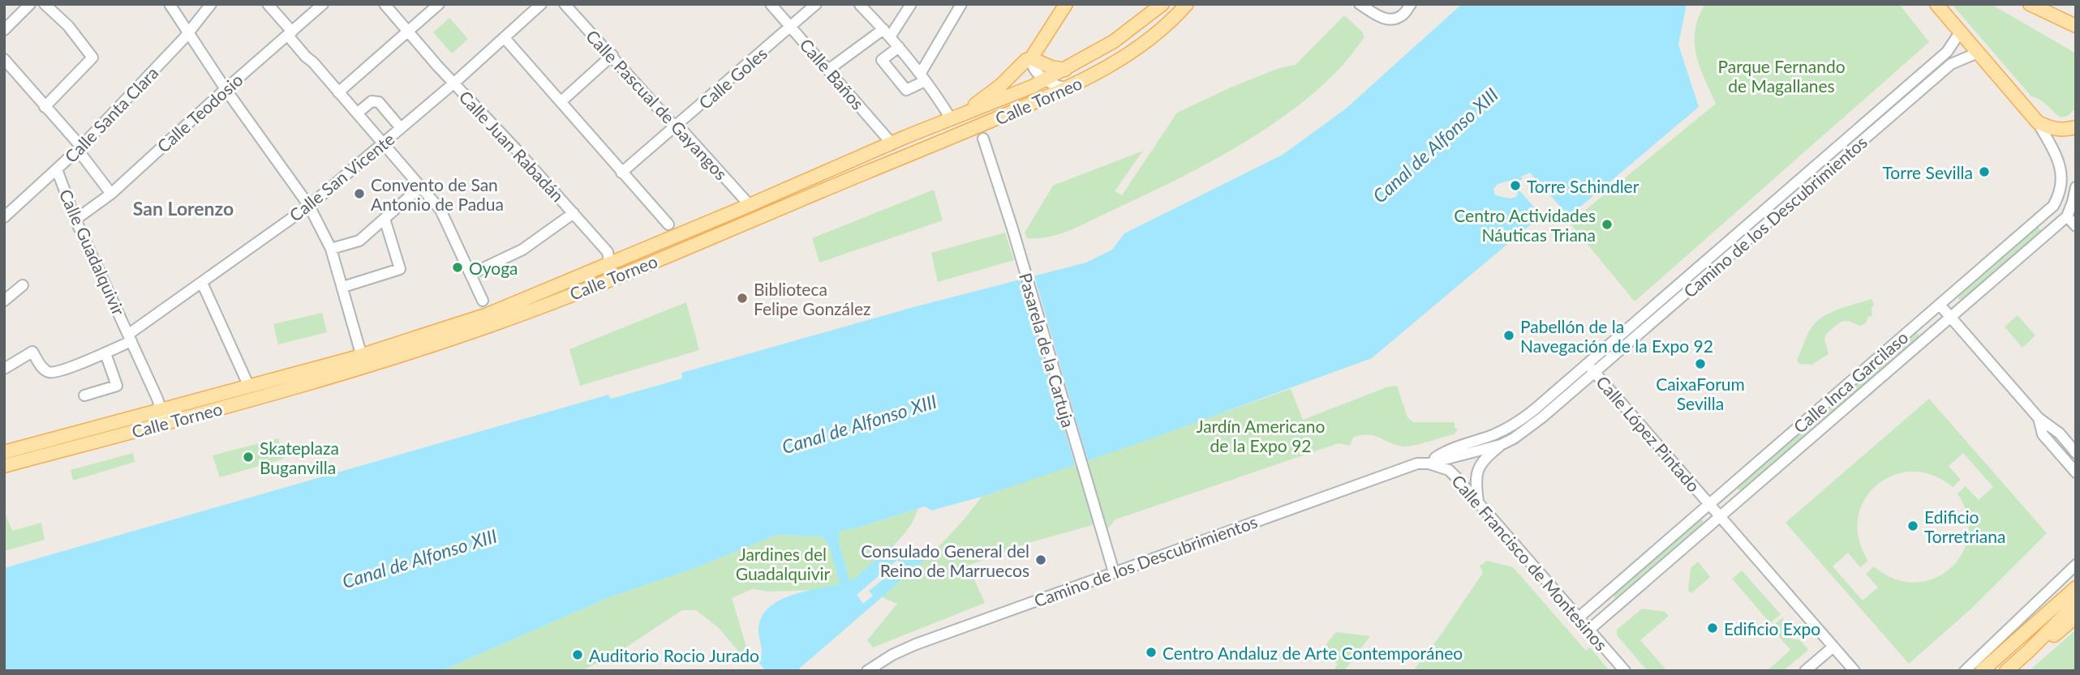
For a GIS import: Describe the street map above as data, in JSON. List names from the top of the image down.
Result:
{
  "streets": {
    "main road": ["Calle Torneo"],
    "street": [
      "Calle Baños",
      "Calle Goles",
      "Calle Pascual de Gayangos",
      "Calle Teodosio",
      "Calle Santa Clara",
      "Calle Juan Rabadán",
      "Calle San Vicente",
      "Camino de los Descubrimientos",
      "Calle Guadalquivir",
      "Pasarela de la Cartuja",
      "Calle Inca Garcilaso",
      "Calle López Pintado",
      "Calle Francisco de Montesinos"
    ]
  },
  "crossings": [
    ["Calle Baños", "Calle Goles"],
    ["Calle Baños", "Calle Torneo"],
    ["Calle Goles", "Calle Pascual de Gayangos"],
    ["Calle Torneo", "Calle Pascual de Gayangos"],
    ["Calle Torneo", "Calle Juan Rabadán"],
    ["Calle Torneo", "Calle Guadalquivir"],
    ["Calle Torneo", "Pasarela de la Cartuja"],
    ["Calle Teodosio", "Calle Guadalquivir"],
    ["Calle Santa Clara", "Calle Guadalquivir"],
    ["Calle Juan Rabadán", "Calle San Vicente"],
    ["Calle San Vicente", "Calle Guadalquivir"],
    ["Camino de los Descubrimientos", "Pasarela de la Cartuja"],
    ["Camino de los Descubrimientos", "Calle López Pintado"],
    ["Camino de los Descubrimientos", "Calle Francisco de Montesinos"],
    ["Calle Inca Garcilaso", "Calle López Pintado"],
    ["Calle Inca Garcilaso", "Calle Francisco de Montesinos"]
  ],
  "districts": ["San Lorenzo"],
  "water": ["Canal de Alfonso XIII"],
  "parks": ["Parque Fernando de Magallanes", "Jardín Americano de la Expo 92", "Jardines del Guadalquivir"],
  "places": [
    "Torre Sevilla",
    "Torre Schindler",
    "Convento de San Antonio de Padua",
    "Centro Actividades Náuticas Triana",
    "Oyoga",
    "Biblioteca Felipe González",
    "Pabellón de la Navegación de la Expo 92",
    "CaixaForum Sevilla",
    "Skateplaza Buganvilla",
    "Edificio Torretriana",
    "Consulado General del Reino de Marruecos",
    "Edificio Expo",
    "Centro Andaluz de Arte Contemporáneo",
    "Auditorio Rocio Jurado"
  ]
}
